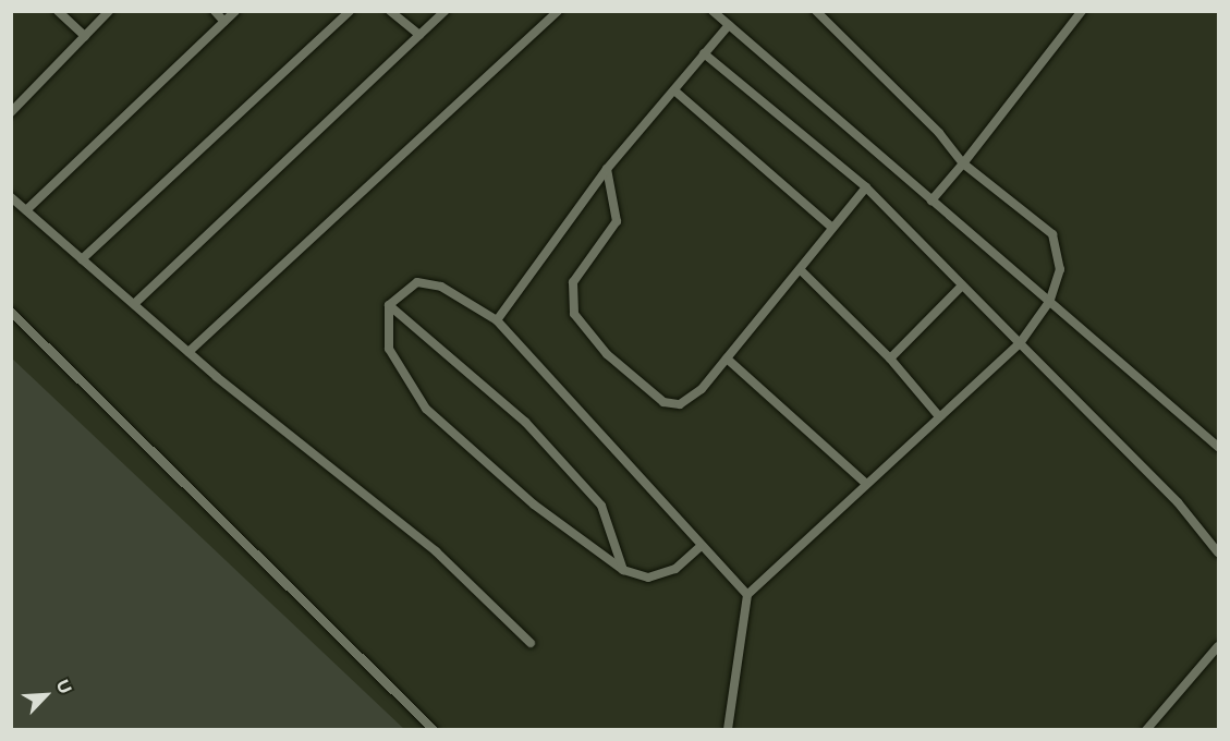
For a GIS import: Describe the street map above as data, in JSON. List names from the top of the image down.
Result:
{
  "north": "top right"
}
